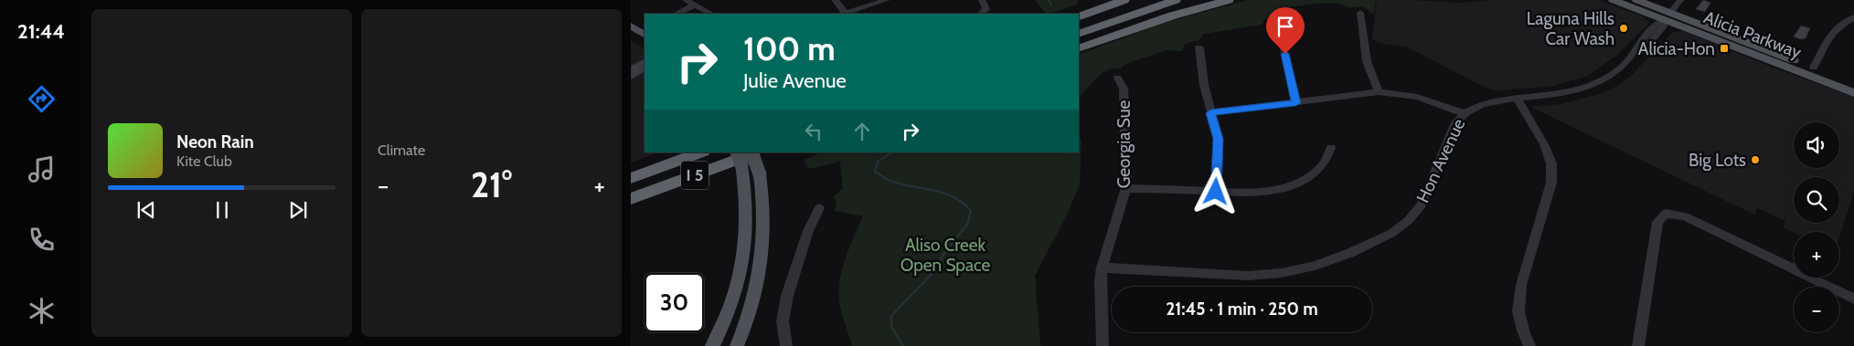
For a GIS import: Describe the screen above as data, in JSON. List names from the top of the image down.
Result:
{
  "streets": {
    "highway": ["I 5"],
    "main road": ["Alicia Parkway"],
    "street": ["Georgia Sue", "Hon Avenue"]
  },
  "crossings": [
    ["Alicia Parkway", "Hon Avenue"],
    ["Georgia Sue", "Hon Avenue"]
  ],
  "parks": ["Aliso Creek Open Space"],
  "places": {
    "other": ["Laguna Hills Car Wash", "Big Lots"],
    "transit": ["Alicia-Hon"]
  },
  "page": {
    "tabs": "21:44",
    "tile": "Climate",
    "turn": ["100 m", "Julie Avenue"],
    "map_buttons": ["+", "−"],
    "song": ["Neon Rain", "Kite Club"],
    "heat": ["−", "21°", "+"],
    "limit": "30",
    "trip": "21:45 · 1 min · 250 m"
  }
}
